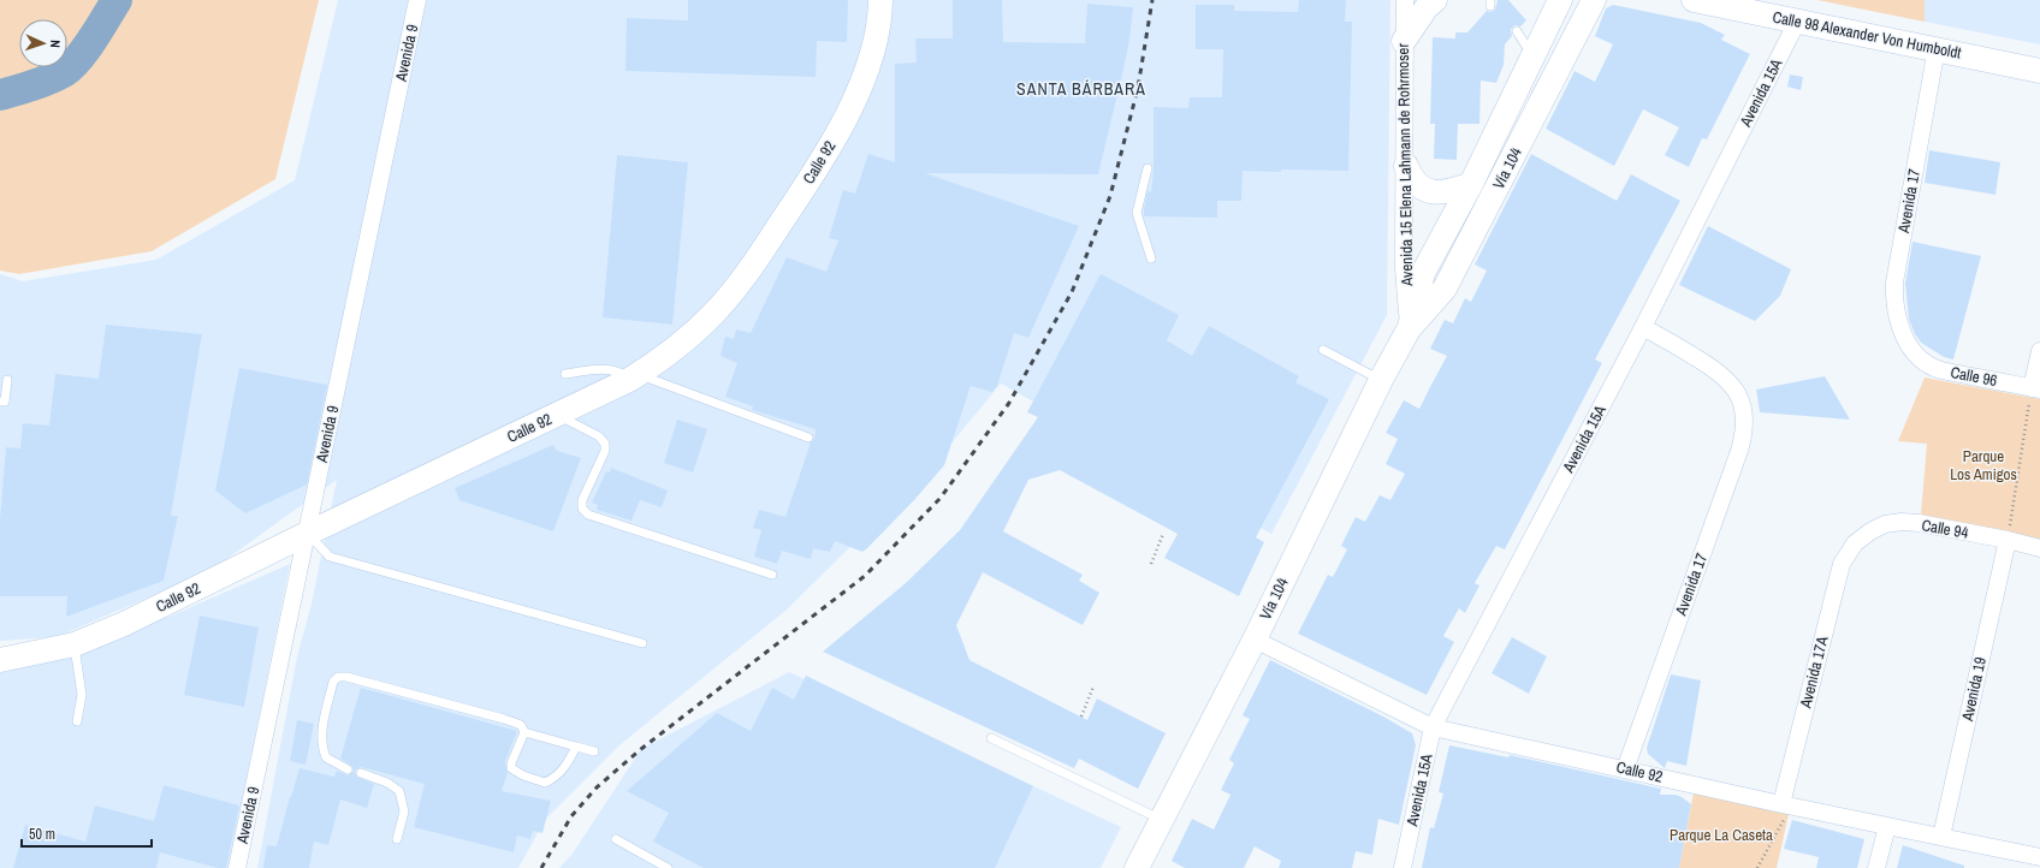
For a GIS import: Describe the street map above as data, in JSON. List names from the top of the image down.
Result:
{
  "streets": {
    "street": [
      "Calle 98 Alexander Von Humboldt",
      "Avenida 9",
      "Avenida 15A",
      "Calle 92",
      "Avenida 15 Elena Lahmann de Rohrmoser",
      "Vía 104",
      "Avenida 17",
      "Calle 96",
      "Calle 94",
      "Avenida 17A",
      "Avenida 19"
    ]
  },
  "crossings": [
    ["Calle 98 Alexander Von Humboldt", "Avenida 15A"],
    ["Calle 98 Alexander Von Humboldt", "Avenida 17"],
    ["Avenida 9", "Calle 92"],
    ["Avenida 15A", "Calle 92"],
    ["Avenida 15A", "Avenida 17"],
    ["Calle 92", "Vía 104"],
    ["Calle 92", "Avenida 17"],
    ["Calle 92", "Avenida 17A"],
    ["Calle 92", "Avenida 19"],
    ["Avenida 15 Elena Lahmann de Rohrmoser", "Vía 104"],
    ["Avenida 17", "Calle 96"],
    ["Calle 94", "Avenida 17A"],
    ["Calle 94", "Avenida 19"]
  ],
  "districts": ["SANTA BÁRBARA"],
  "parks": ["Parque Los Amigos", "Parque La Caseta"],
  "scale_bar": "50 m",
  "north": "right"
}
